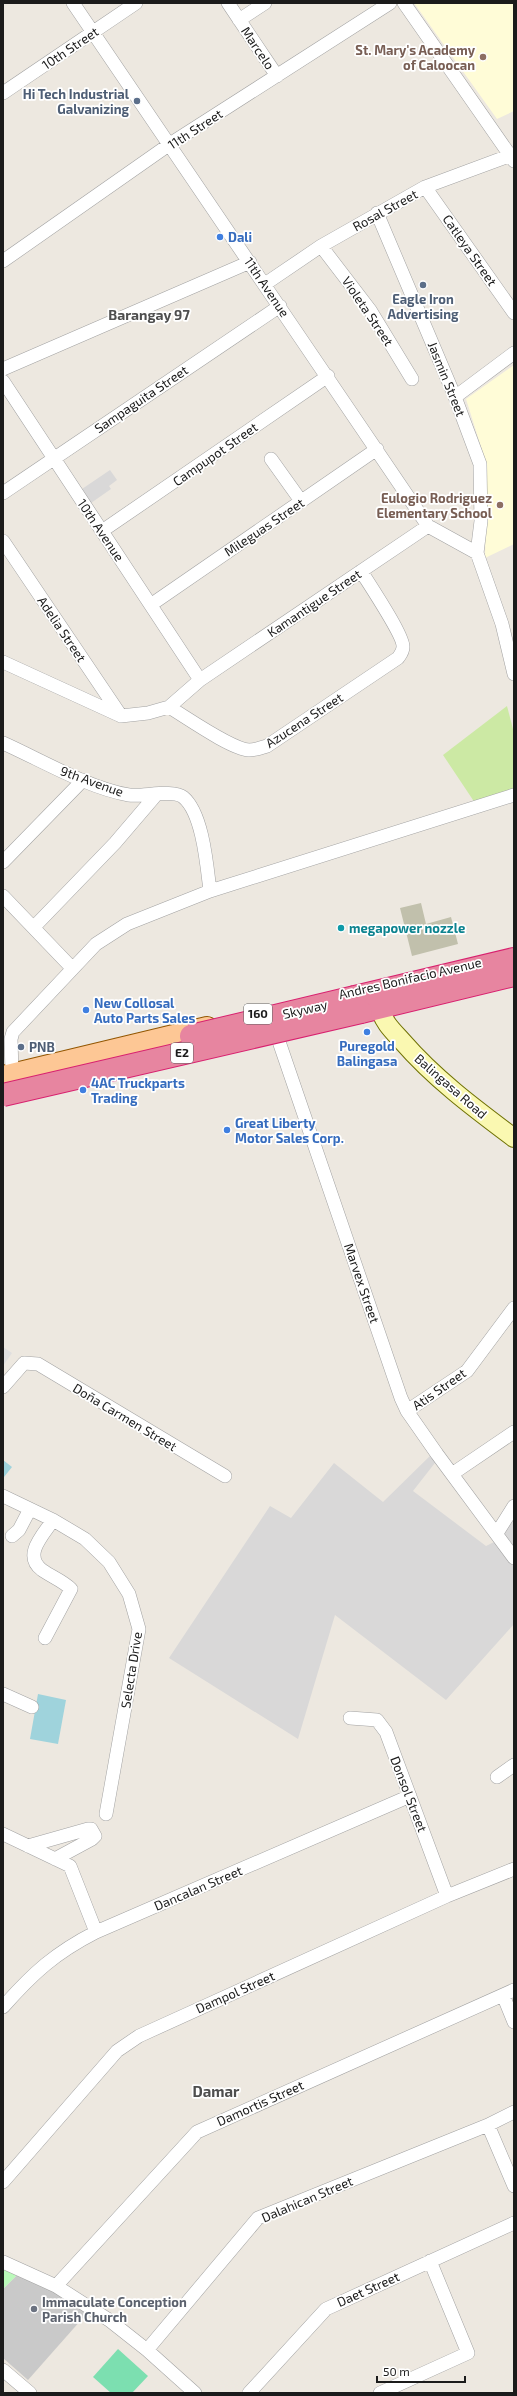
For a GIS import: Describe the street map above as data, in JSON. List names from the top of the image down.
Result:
{
  "streets": {
    "highway": ["Skyway", "E2"],
    "main road": ["Andres Bonifacio Avenue", "160"],
    "street": [
      "10th Street",
      "Marcelo",
      "11th Street",
      "Rosal Street",
      "Catleya Street",
      "11th Avenue",
      "Violeta Street",
      "Jasmin Street",
      "Sampaguita Street",
      "Campupot Street",
      "Mileguas Street",
      "10th Avenue",
      "Kamantigue Street",
      "Adelia Street",
      "Azucena Street",
      "9th Avenue",
      "Balingasa Road",
      "Marvex Street",
      "Atis Street",
      "Doña Carmen Street",
      "Selecta Drive",
      "Donsol Street",
      "Dancalan Street",
      "Dampol Street",
      "Damortis Street",
      "Dalahican Street",
      "Daet Street"
    ]
  },
  "crossings": [
    ["10th Street", "11th Avenue"],
    ["Marcelo", "11th Street"],
    ["11th Street", "11th Avenue"],
    ["Rosal Street", "Catleya Street"],
    ["Rosal Street", "11th Avenue"],
    ["Rosal Street", "Violeta Street"],
    ["Rosal Street", "Jasmin Street"],
    ["11th Avenue", "Jasmin Street"],
    ["11th Avenue", "Sampaguita Street"],
    ["11th Avenue", "Campupot Street"],
    ["11th Avenue", "Mileguas Street"],
    ["11th Avenue", "Kamantigue Street"],
    ["Sampaguita Street", "10th Avenue"],
    ["Campupot Street", "10th Avenue"],
    ["Mileguas Street", "10th Avenue"],
    ["10th Avenue", "Kamantigue Street"],
    ["Kamantigue Street", "Azucena Street"],
    ["Andres Bonifacio Avenue", "Skyway"],
    ["Andres Bonifacio Avenue", "Balingasa Road"],
    ["Andres Bonifacio Avenue", "Marvex Street"],
    ["Marvex Street", "Atis Street"],
    ["Donsol Street", "Dancalan Street"],
    ["Donsol Street", "Dampol Street"]
  ],
  "districts": ["Barangay 97", "Damar"],
  "places": [
    "St. Mary's Academy of Caloocan",
    "Hi Tech Industrial Galvanizing",
    "Dali",
    "Eagle Iron Advertising",
    "Eulogio Rodriguez Elementary School",
    "megapower nozzle",
    "New Collosal Auto Parts Sales",
    "Puregold Balingasa",
    "PNB",
    "4AC Truckparts Trading",
    "Great Liberty Motor Sales Corp.",
    "Immaculate Conception Parish Church"
  ],
  "scale_bar": "50 m"
}
